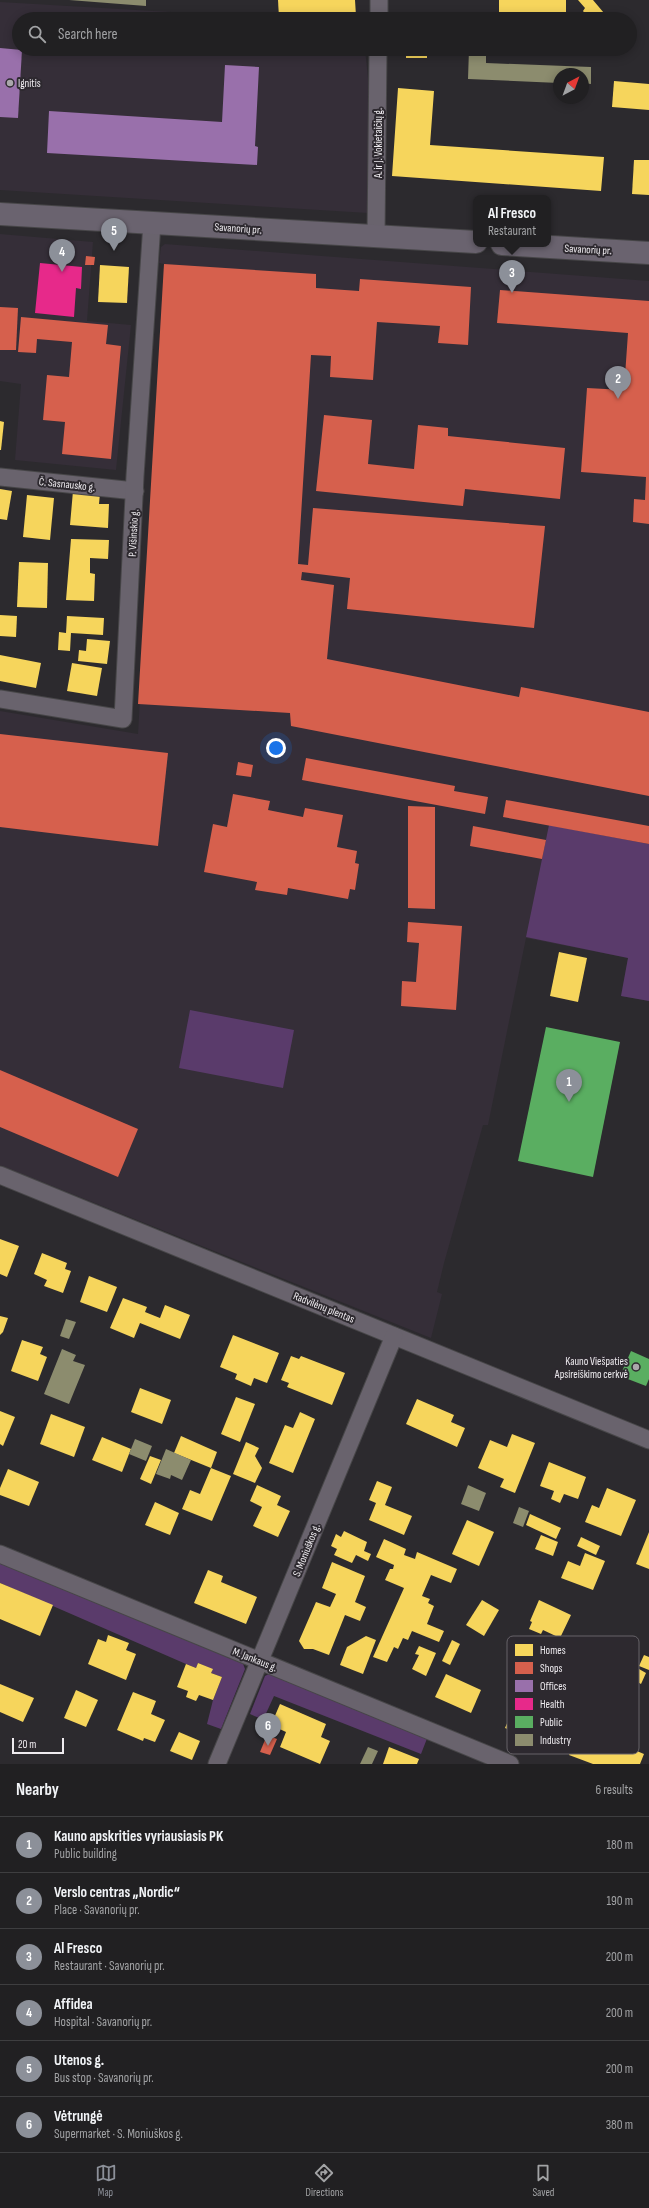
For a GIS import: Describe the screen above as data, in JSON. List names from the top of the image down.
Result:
{
  "streets": {
    "main road": ["Savanorių pr."],
    "street": [
      "A. ir J. Vokietaičių g.",
      "Č. Sasnausko g.",
      "P. Višinskio g.",
      "Radvilėnų plentas",
      "S. Moniuškos g.",
      "M. Jankaus g."
    ]
  },
  "crossings": [
    ["A. ir J. Vokietaičių g.", "Savanorių pr."],
    ["Savanorių pr.", "P. Višinskio g."],
    ["Č. Sasnausko g.", "P. Višinskio g."],
    ["Radvilėnų plentas", "S. Moniuškos g."],
    ["S. Moniuškos g.", "M. Jankaus g."]
  ],
  "places": ["Ignitis", "Kauno Viešpaties Apsireiškimo cerkvė"],
  "legend": [
    "Homes",
    "Shops",
    "Offices",
    "Health",
    "Public",
    "Industry"
  ],
  "scale_bar": "20 m",
  "north": "top right",
  "page": {
    "search": "Search here",
    "popup": ["Al Fresco", "Restaurant"],
    "pins": [
      "5",
      "4",
      "3",
      "2",
      "1",
      "6"
    ],
    "scale": "20 m",
    "heading": ["Nearby", "6 results"],
    "list": [
      {
        "mark": "1",
        "name": "Kauno apskrities vyriausiasis PK",
        "note": "Public building",
        "value": "180 m"
      },
      {
        "mark": "2",
        "name": "Verslo centras „Nordic“",
        "note": "Place · Savanorių pr.",
        "value": "190 m"
      },
      {
        "mark": "3",
        "name": "Al Fresco",
        "note": "Restaurant · Savanorių pr.",
        "value": "200 m"
      },
      {
        "mark": "4",
        "name": "Affidea",
        "note": "Hospital · Savanorių pr.",
        "value": "200 m"
      },
      {
        "mark": "5",
        "name": "Utenos g.",
        "note": "Bus stop · Savanorių pr.",
        "value": "200 m"
      },
      {
        "mark": "6",
        "name": "Vėtrungė",
        "note": "Supermarket · S. Moniuškos g.",
        "value": "380 m"
      }
    ],
    "nav": ["Map", "Directions", "Saved"]
  }
}
